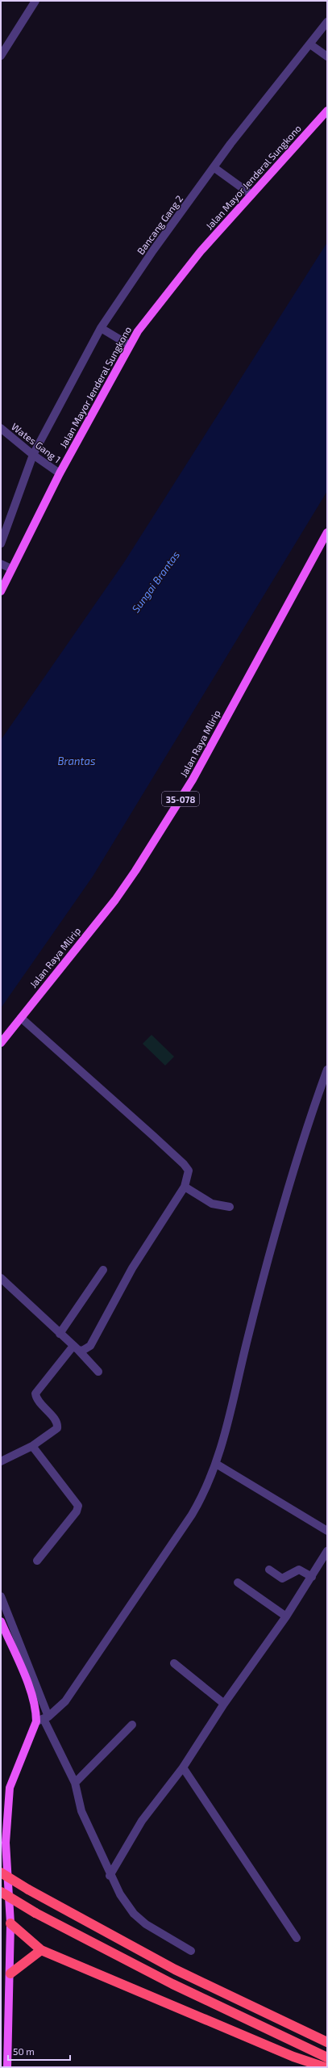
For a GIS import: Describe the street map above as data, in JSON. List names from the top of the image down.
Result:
{
  "streets": {
    "main road": ["Jalan Mayor Jenderal Sungkono", "Jalan Raya Mlirip", "35-078"],
    "street": ["Bancang Gang 2", "Wates Gang 1"]
  },
  "crossings": [
    ["Jalan Mayor Jenderal Sungkono", "Wates Gang 1"],
    ["Bancang Gang 2", "Wates Gang 1"]
  ],
  "water": ["Sungai Brantas", "Brantas"],
  "scale_bar": "50 m"
}
